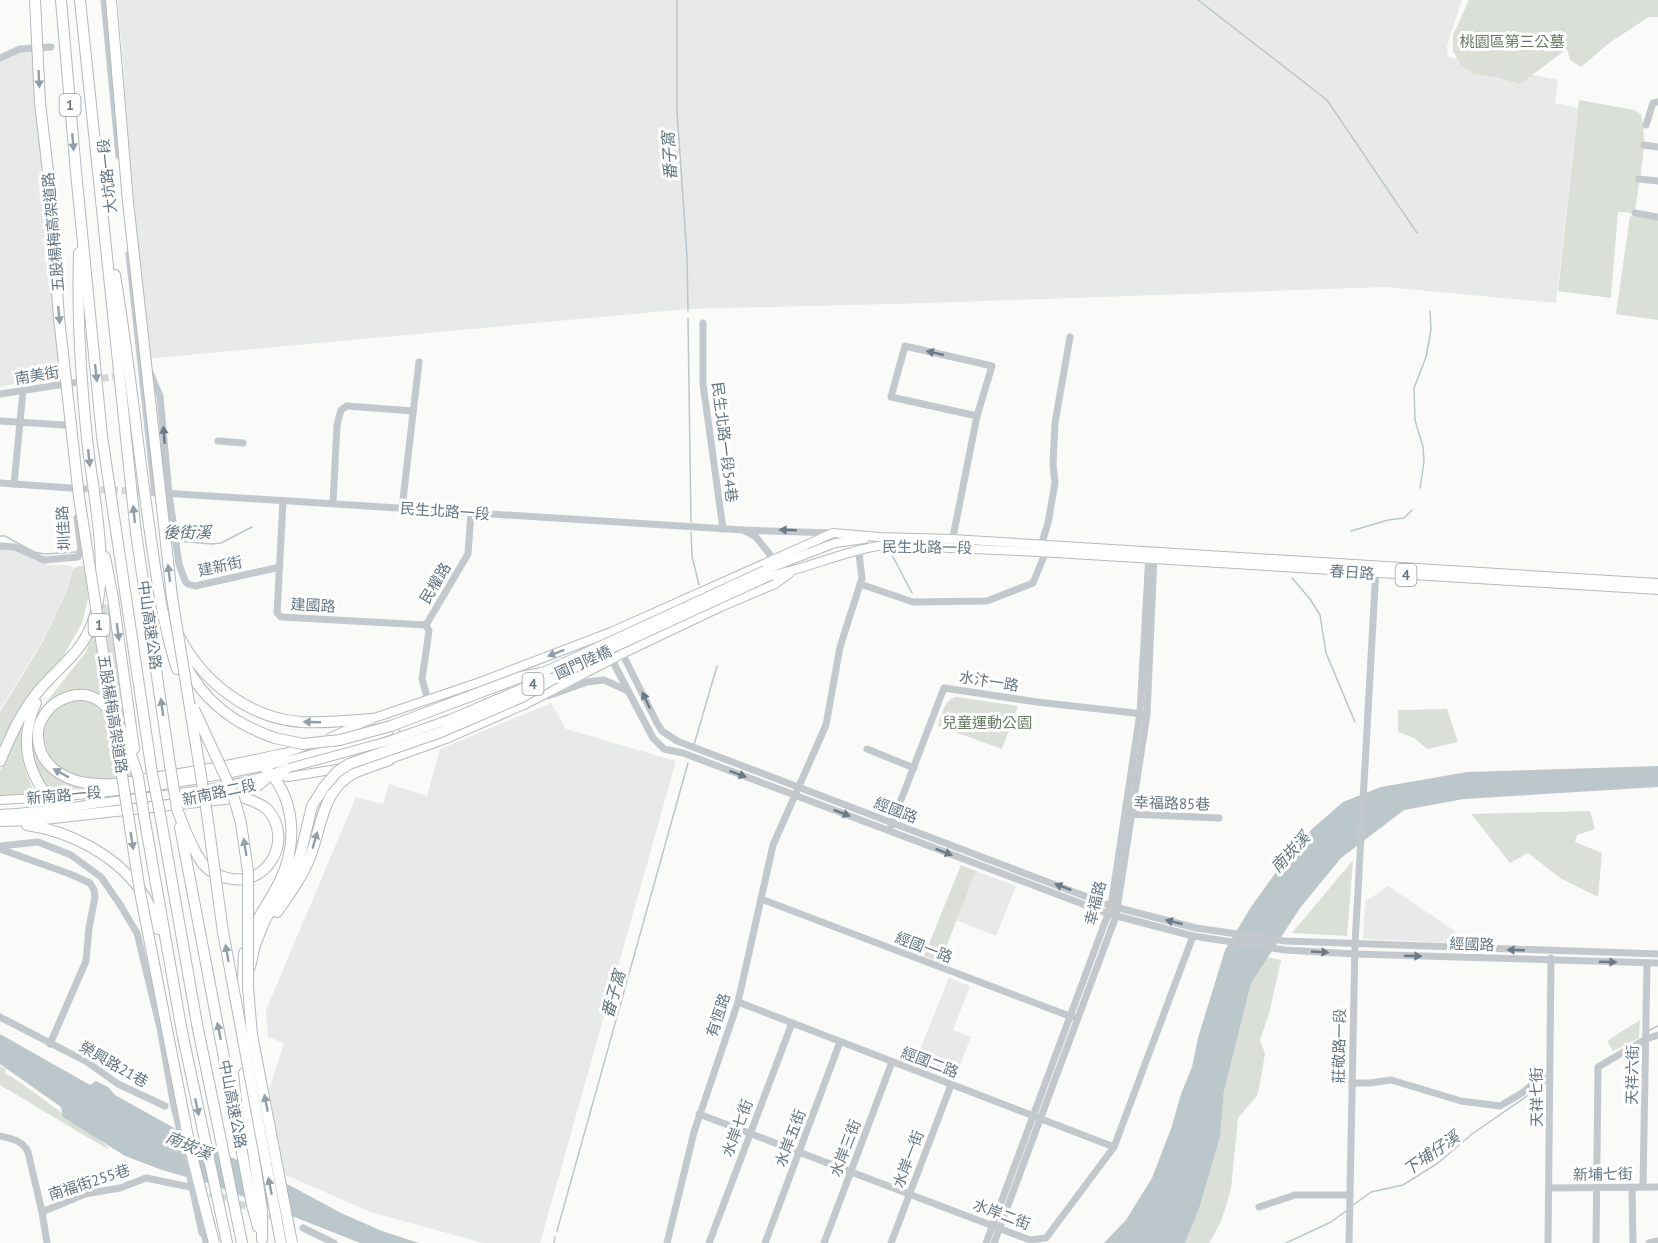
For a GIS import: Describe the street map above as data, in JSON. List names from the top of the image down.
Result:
{
  "streets": {
    "highway": ["1", "五股楊梅高架道路", "中山高速公路"],
    "main road": [
      "民生北路一段",
      "春日路",
      "4",
      "國門陸橋",
      "新南路二段",
      "新南路一段"
    ],
    "street": [
      "大坑路一段",
      "南美街",
      "民生北路一段54巷",
      "圳佳路",
      "建新街",
      "民權路",
      "建國路",
      "水汴一路",
      "幸福路85巷",
      "經國路",
      "幸福路",
      "經國一路",
      "有恆路",
      "莊敬路一段",
      "經國二路",
      "榮興路21巷",
      "天祥六街",
      "天祥七街",
      "水岸七街",
      "水岸五街",
      "水岸三街",
      "水岸一街",
      "新埔七街",
      "南福街255巷",
      "水岸二街"
    ]
  },
  "crossings": [
    ["大坑路一段", "民生北路一段"],
    ["大坑路一段", "建新街"],
    ["民生北路一段54巷", "民生北路一段"],
    ["民生北路一段", "建新街"],
    ["民生北路一段", "春日路"],
    ["民生北路一段", "4"],
    ["民生北路一段", "民權路"],
    ["民生北路一段", "建國路"],
    ["建新街", "建國路"],
    ["春日路", "幸福路"],
    ["春日路", "莊敬路一段"],
    ["4", "民權路"],
    ["4", "國門陸橋"],
    ["4", "新南路二段"],
    ["4", "經國路"],
    ["民權路", "建國路"],
    ["中山高速公路", "新南路二段"],
    ["中山高速公路", "新南路一段"],
    ["水汴一路", "經國路"],
    ["水汴一路", "幸福路"],
    ["新南路二段", "新南路一段"],
    ["幸福路85巷", "幸福路"],
    ["經國路", "幸福路"],
    ["經國路", "有恆路"],
    ["經國路", "莊敬路一段"],
    ["經國路", "天祥六街"],
    ["經國路", "天祥七街"],
    ["經國路", "水岸二街"],
    ["幸福路", "經國一路"],
    ["幸福路", "經國二路"],
    ["幸福路", "水岸二街"],
    ["經國一路", "有恆路"],
    ["有恆路", "經國二路"],
    ["有恆路", "水岸二街"],
    ["經國二路", "水岸七街"],
    ["經國二路", "水岸五街"],
    ["經國二路", "水岸三街"],
    ["經國二路", "水岸一街"],
    ["經國二路", "水岸二街"],
    ["天祥六街", "新埔七街"],
    ["天祥七街", "新埔七街"],
    ["水岸七街", "水岸二街"],
    ["水岸五街", "水岸二街"],
    ["水岸三街", "水岸二街"],
    ["水岸一街", "水岸二街"]
  ],
  "water": [
    "番子窩",
    "後街溪",
    "南崁溪",
    "下埔仔溪"
  ],
  "parks": ["桃園區第三公墓", "兒童運動公園"]
}
